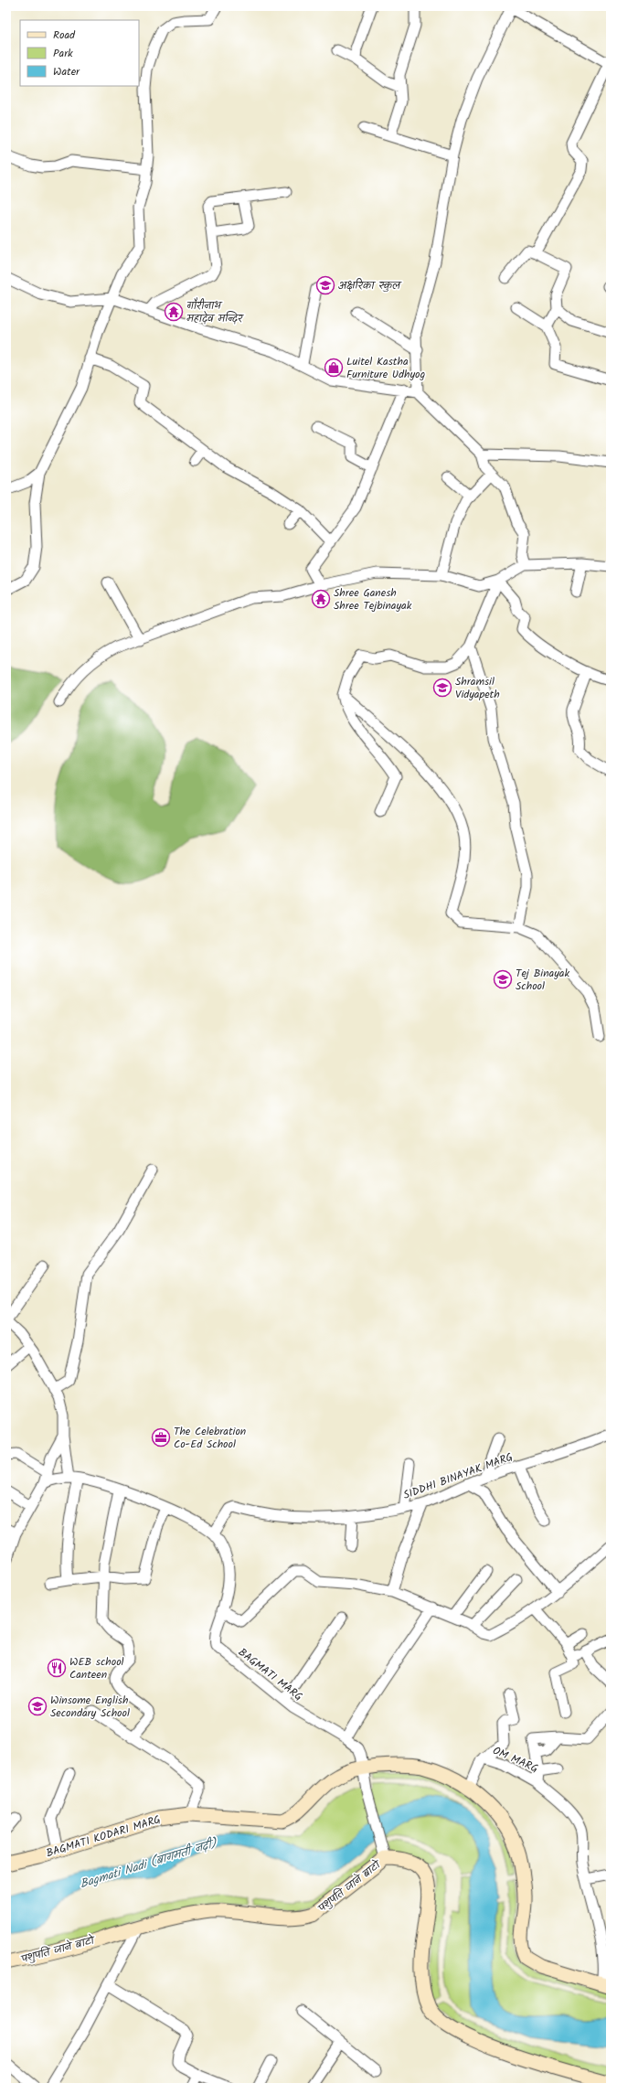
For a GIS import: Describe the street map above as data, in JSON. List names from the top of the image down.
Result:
{
  "streets": {
    "main road": ["BAGMATI KODARI MARG", "पशुपति जाने बाटो"],
    "street": ["SIDDHI BINAYAK MARG", "BAGMATI MARG", "OM MARG"]
  },
  "crossings": [
    ["SIDDHI BINAYAK MARG", "BAGMATI MARG"],
    ["BAGMATI MARG", "BAGMATI KODARI MARG"],
    ["BAGMATI MARG", "पशुपति जाने बाटो"],
    ["OM MARG", "BAGMATI KODARI MARG"]
  ],
  "water": ["Bagmati Nadi (बागमती नदी)"],
  "places": {
    "school or university": [
      "अक्षरिका स्कुल",
      "Shramsil Vidyapeth",
      "Tej Binayak School",
      "Winsome English Secondary School"
    ],
    "temple": ["गौरीनाथ महादेव मन्दिर", "Shree Ganesh Shree Tejbinayak"],
    "shop": ["Luitel Kastha Furniture Udhyog"],
    "office": ["The Celebration Co-Ed School"],
    "restaurant": ["WEB school Canteen"]
  },
  "legend": ["Road", "Park", "Water"]
}
